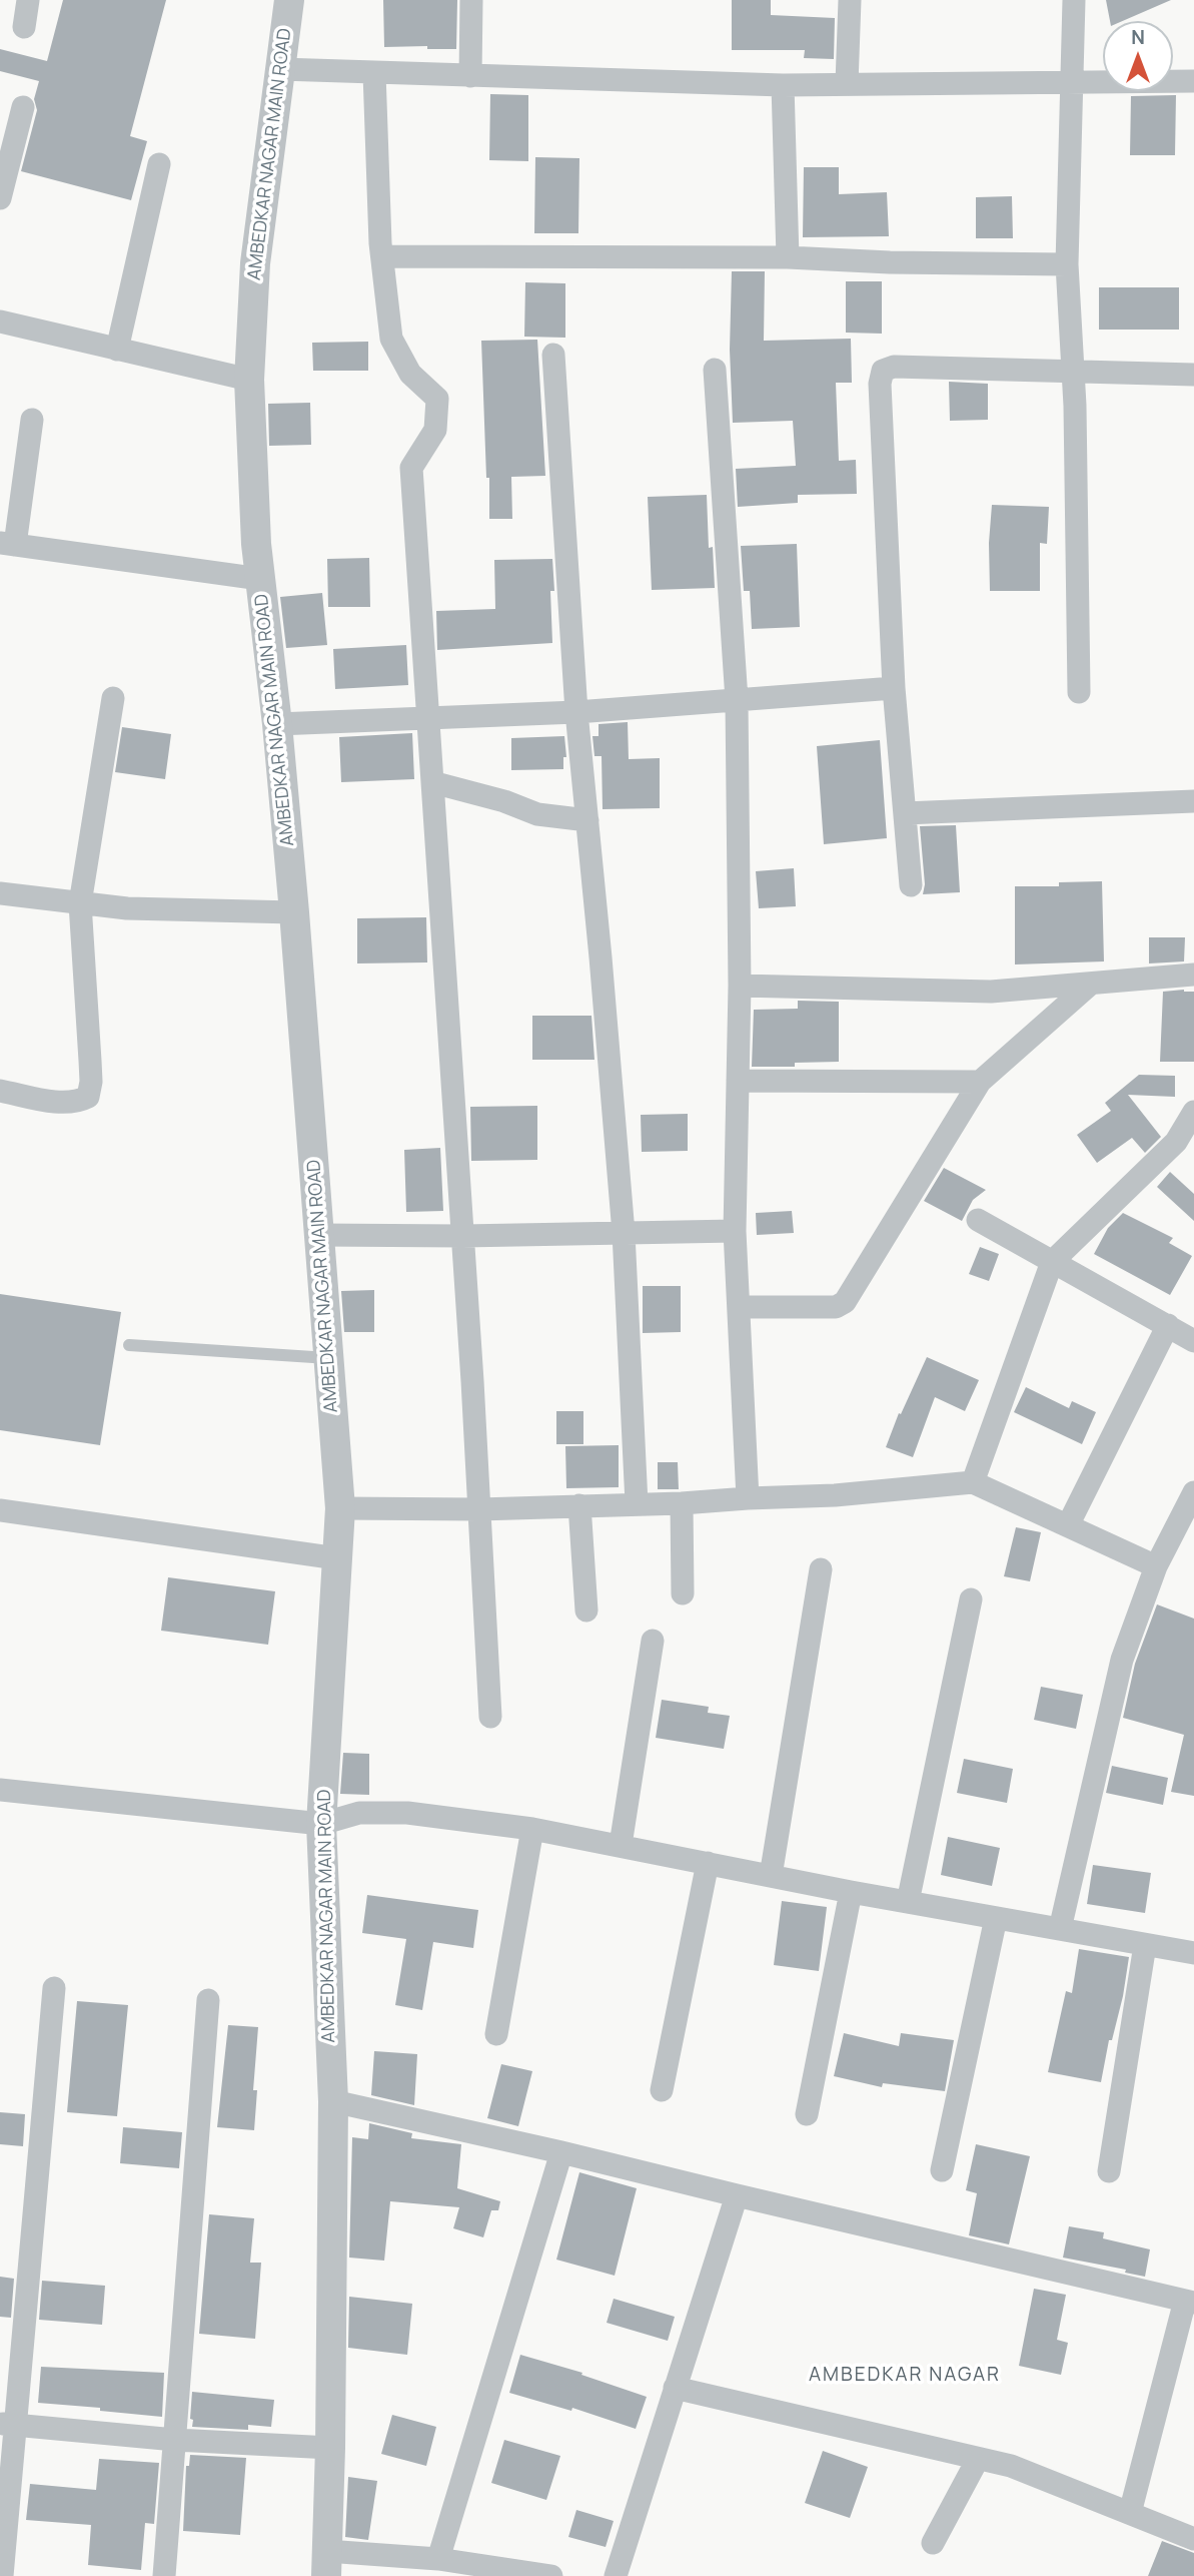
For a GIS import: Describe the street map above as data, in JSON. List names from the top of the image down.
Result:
{
  "streets": {
    "street": ["AMBEDKAR NAGAR MAIN ROAD"]
  },
  "districts": ["AMBEDKAR NAGAR"],
  "north": "top"
}
